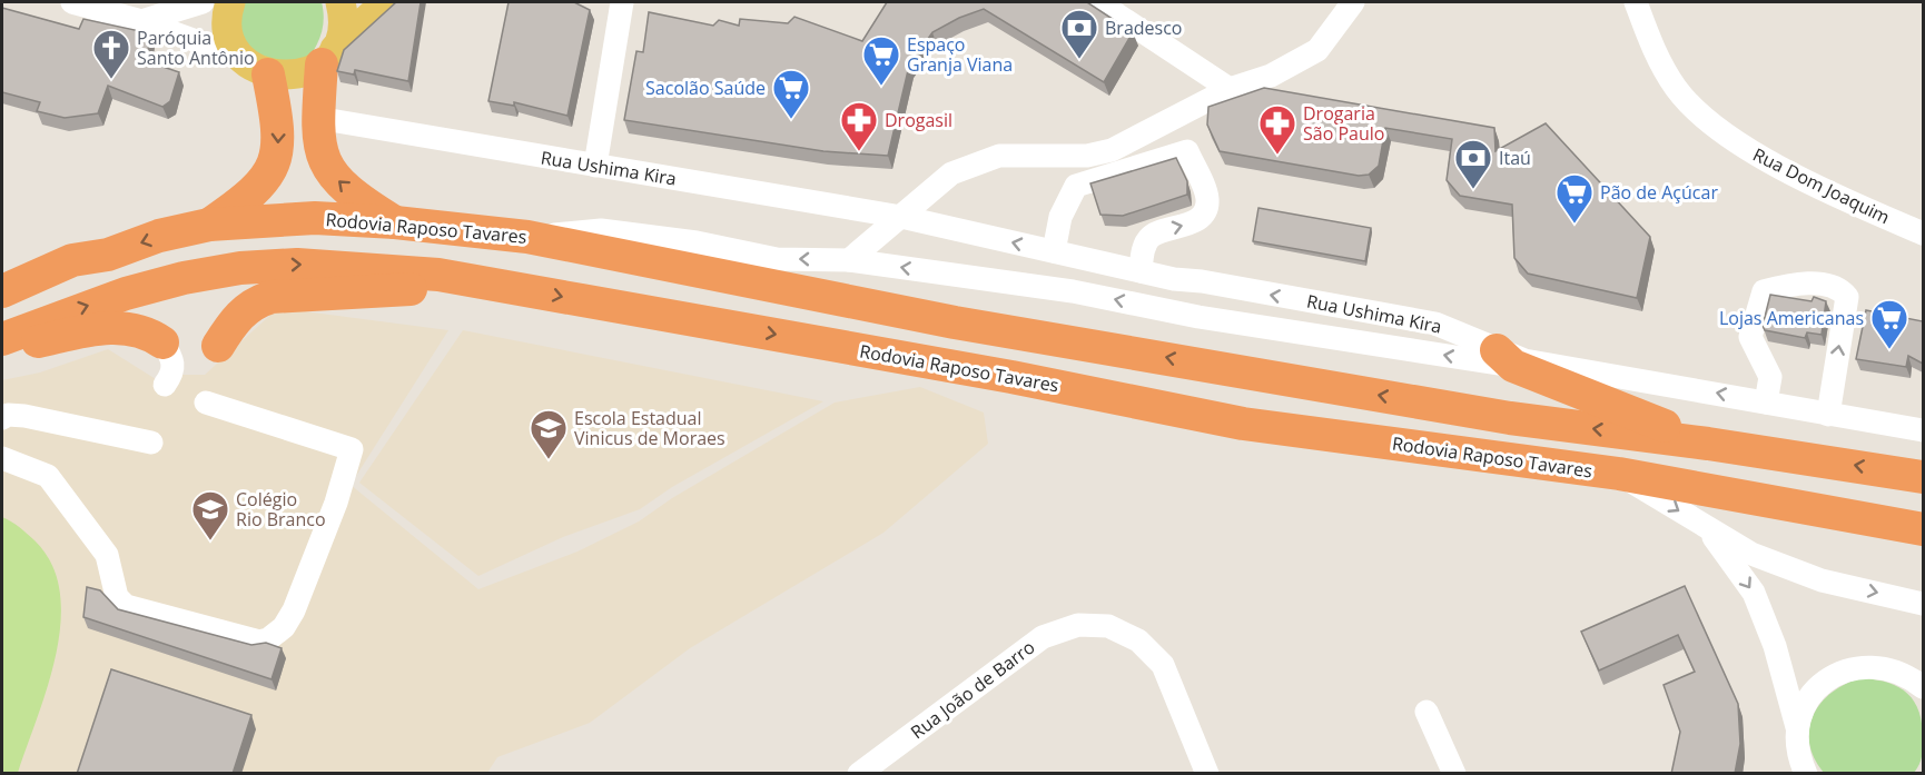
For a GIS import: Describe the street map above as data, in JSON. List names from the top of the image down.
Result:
{
  "streets": {
    "highway": ["Rodovia Raposo Tavares"],
    "street": ["Rua Ushima Kira", "Rua Dom Joaquim", "Rua João de Barro"]
  },
  "places": {
    "bank": ["Bradesco", "Itaú"],
    "church": ["Paróquia Santo Antônio"],
    "supermarket": [
      "Espaço Granja Viana",
      "Sacolão Saúde",
      "Pão de Açúcar",
      "Lojas Americanas"
    ],
    "pharmacy": ["Drogasil", "Drogaria São Paulo"],
    "school or university": ["Escola Estadual Vinicus de Moraes", "Colégio Rio Branco"]
  }
}
